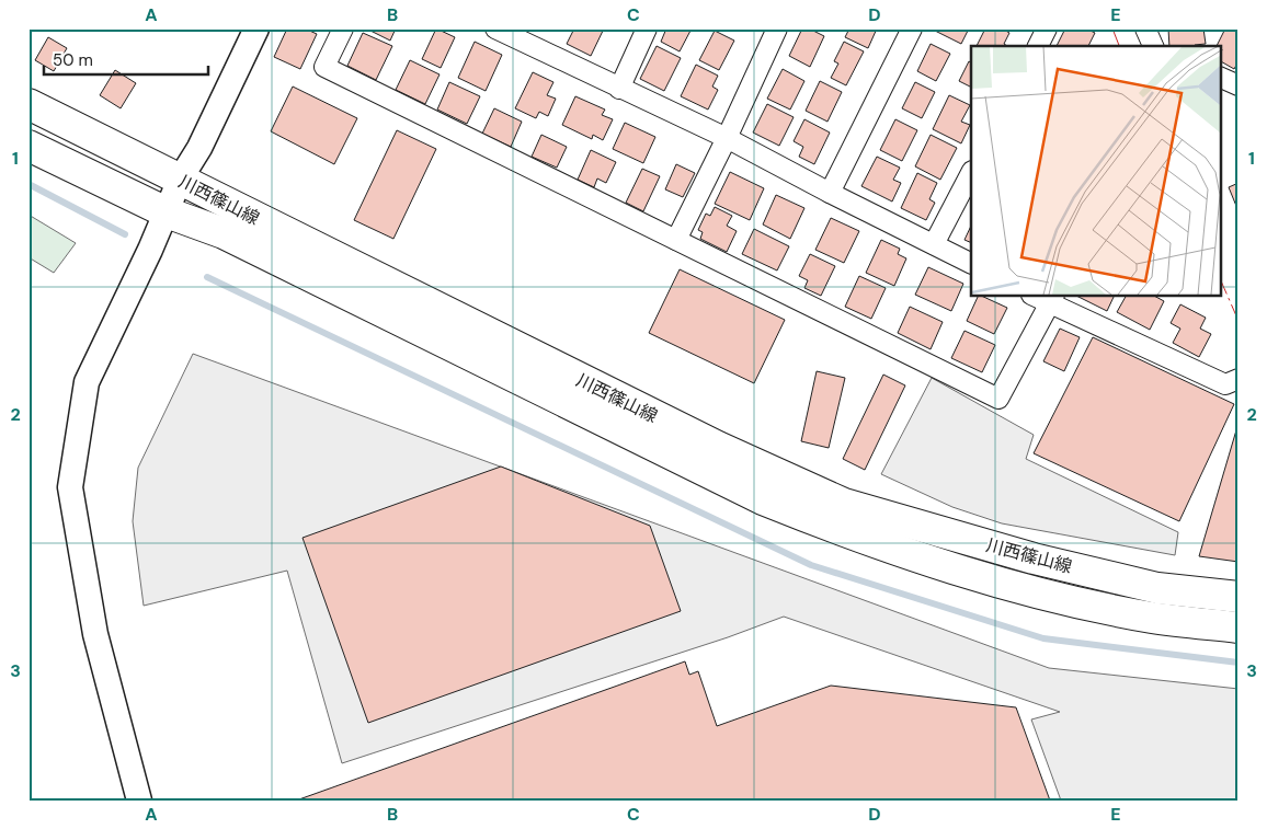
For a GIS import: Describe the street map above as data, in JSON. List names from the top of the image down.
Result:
{
  "streets": {
    "main road": ["川西篠山線"]
  },
  "scale_bar": "50 m",
  "grid": {
    "columns": [
      "A",
      "B",
      "C",
      "D",
      "E"
    ],
    "rows": ["1", "2", "3"]
  }
}
